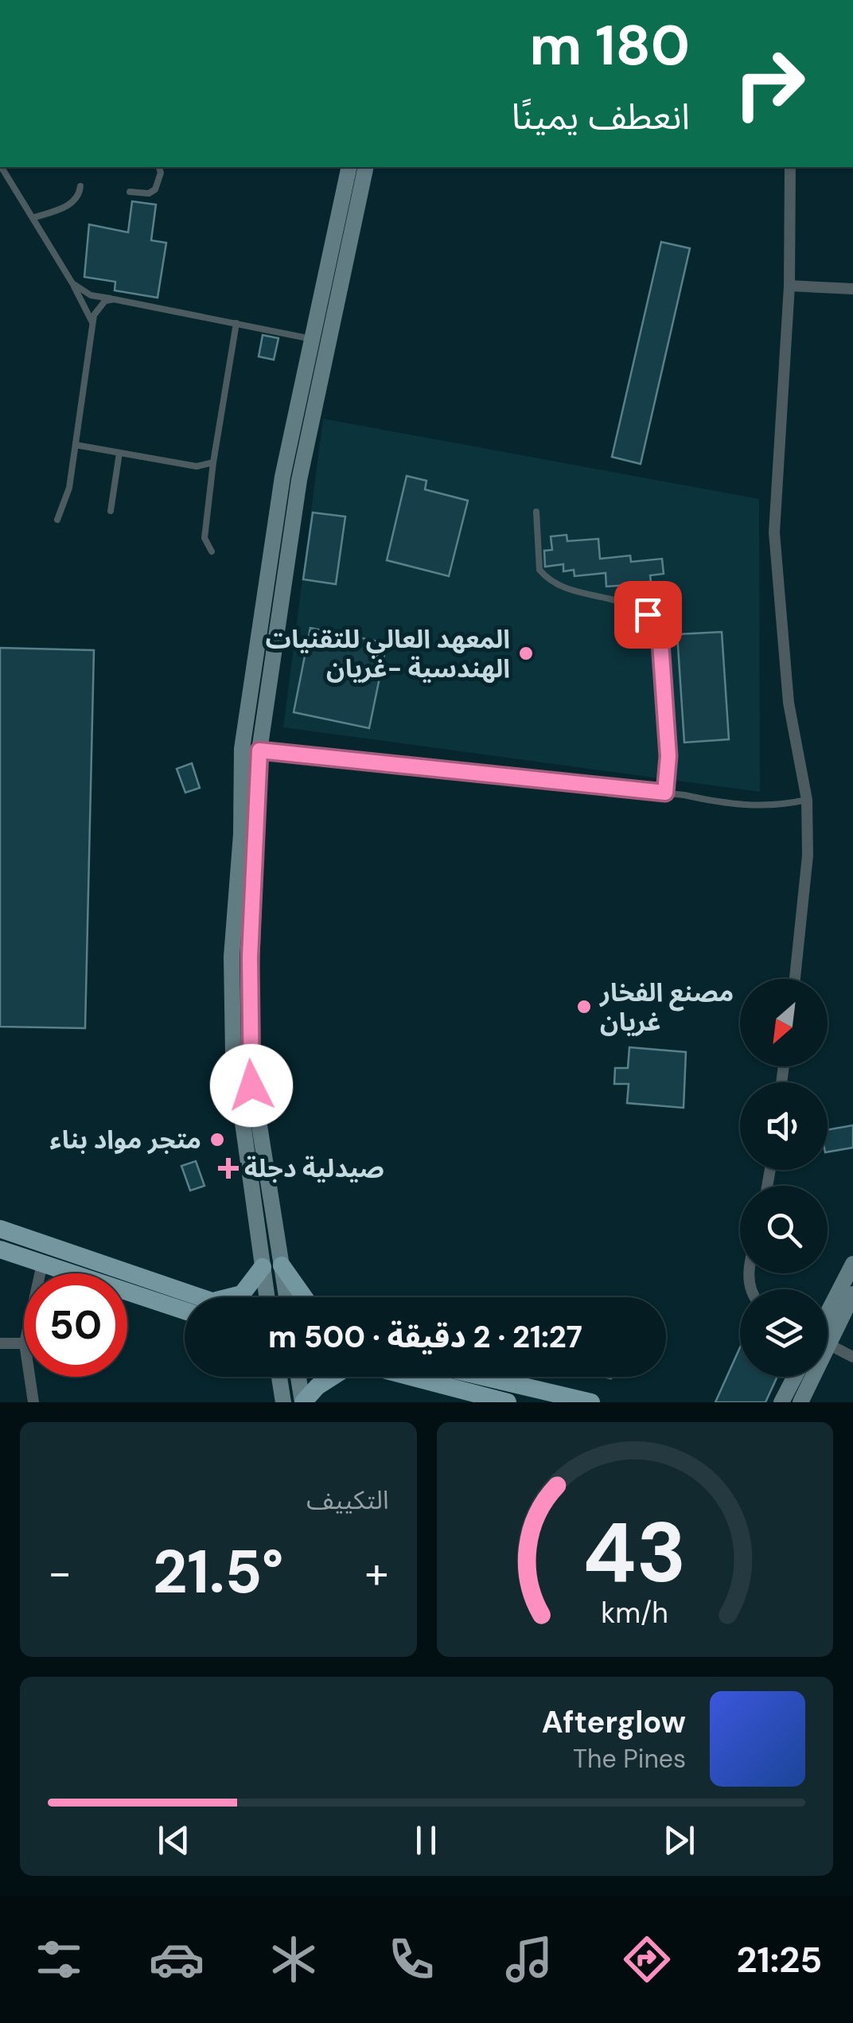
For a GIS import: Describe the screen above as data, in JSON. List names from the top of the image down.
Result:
{
  "places": {
    "other": ["المعهد العالي للتقنيات الهندسية -غريان", "مصنع الفخار غريان", "متجر مواد بناء"],
    "health": ["صيدلية دجلة"]
  },
  "north": "bottom left",
  "page": {
    "turn": ["180 m", "انعطف يمينًا"],
    "limit": "50",
    "trip": "21:27 · 2 دقيقة · 500 m",
    "tile": "التكييف",
    "heat": ["−", "21.5°", "+"],
    "song": ["Afterglow", "The Pines"],
    "tabs": "21:25",
    "gauge": ["43", "km/h"]
  }
}
